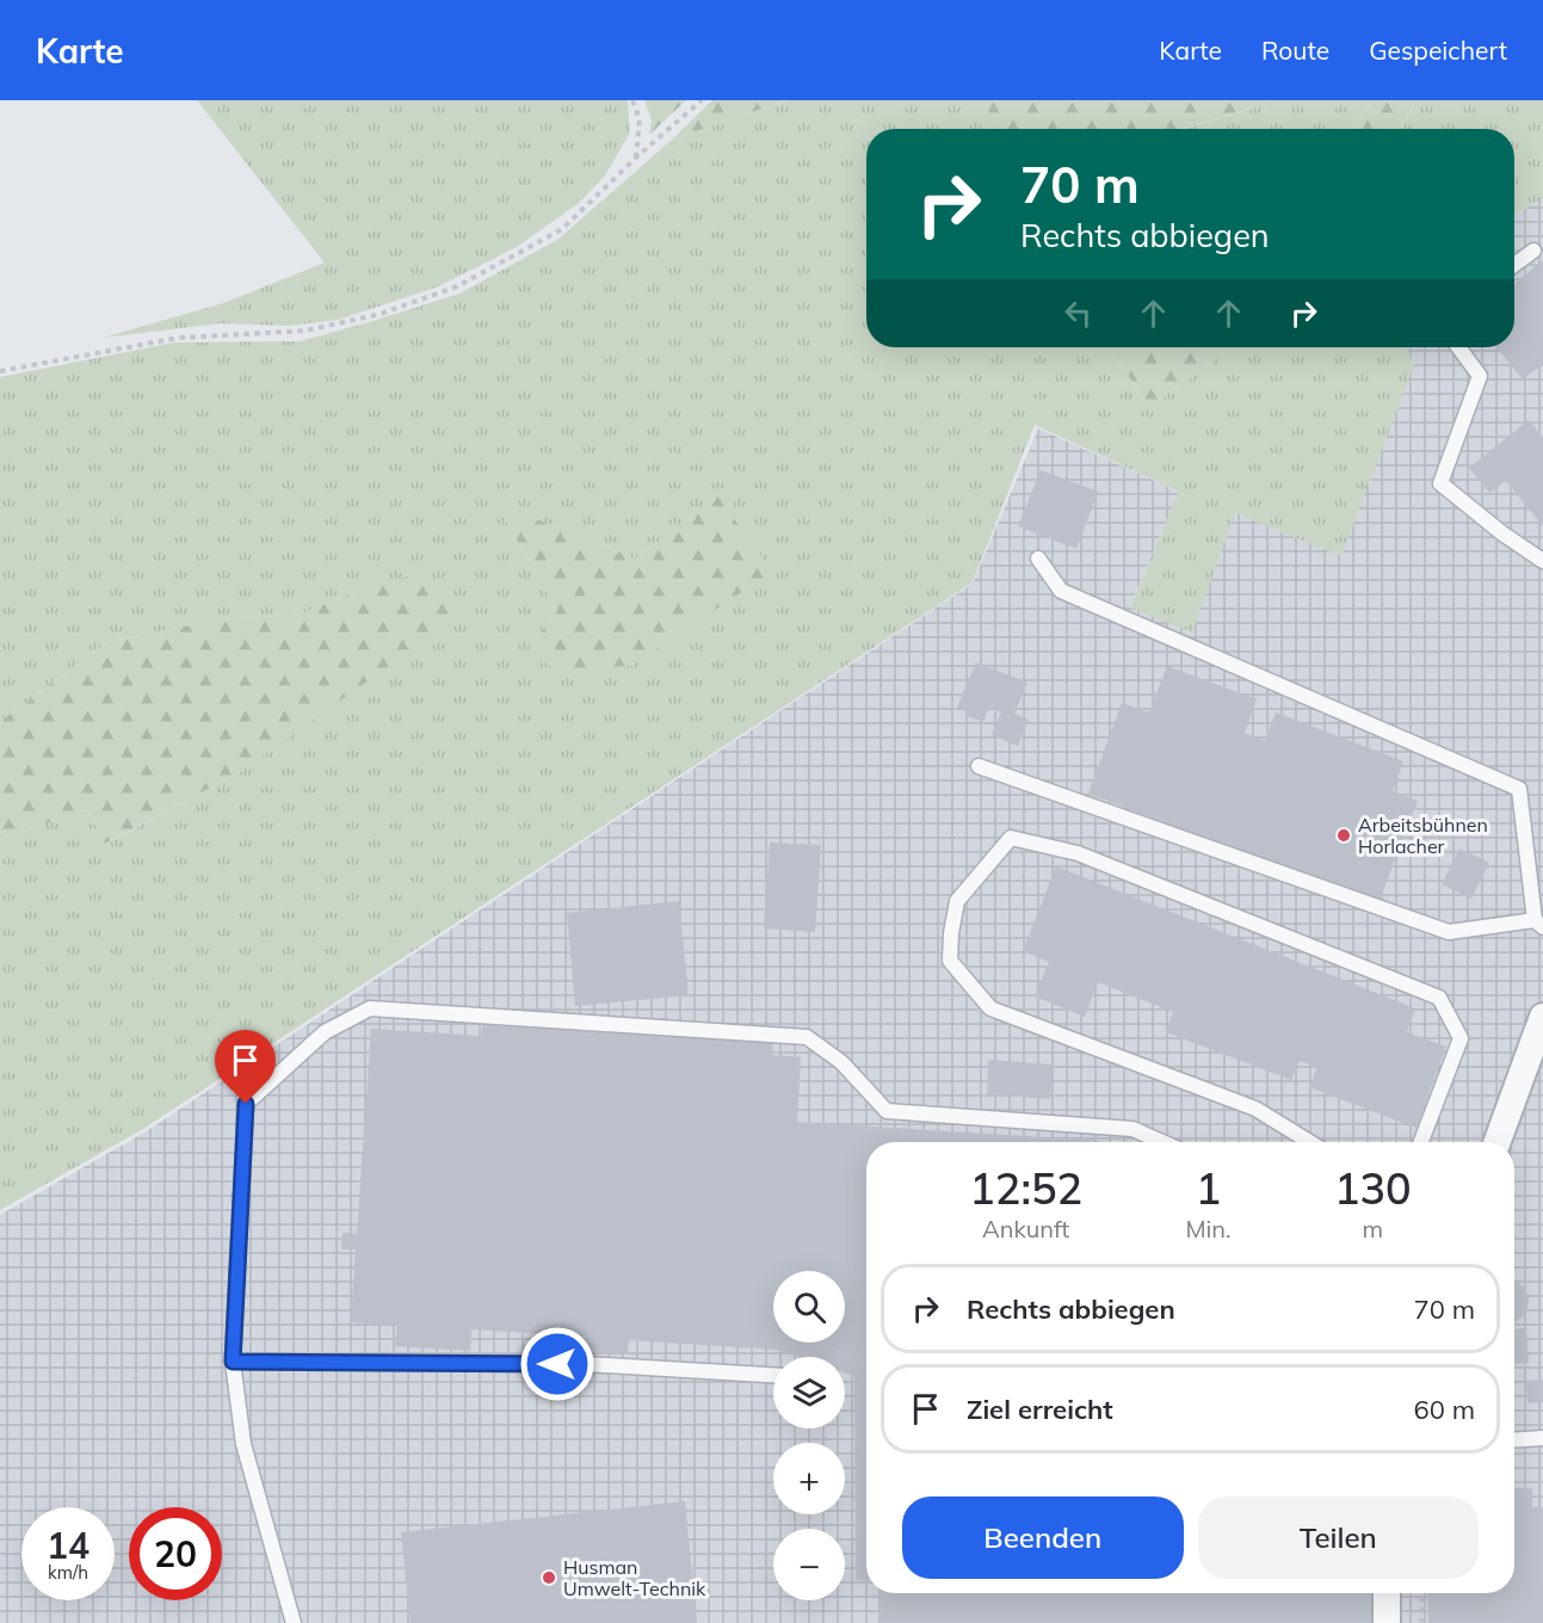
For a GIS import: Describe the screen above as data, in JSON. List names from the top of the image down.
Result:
{
  "places": ["Arbeitsbühnen Horlacher", "Husman Umwelt-Technik"],
  "page": {
    "header": "Karte",
    "nav": ["Karte", "Route", "Gespeichert"],
    "turn": ["70 m", "Rechts abbiegen"],
    "eta": [
      "12:52",
      "Ankunft",
      "1",
      "Min.",
      "130",
      "m"
    ],
    "list": [
      {
        "name": "Rechts abbiegen",
        "value": "70 m"
      },
      {
        "name": "Ziel erreicht",
        "value": "60 m"
      }
    ],
    "map_buttons": ["+", "−"],
    "buttons": ["Beenden", "Teilen"],
    "speed": "14 km/h",
    "limit": "20"
  }
}
